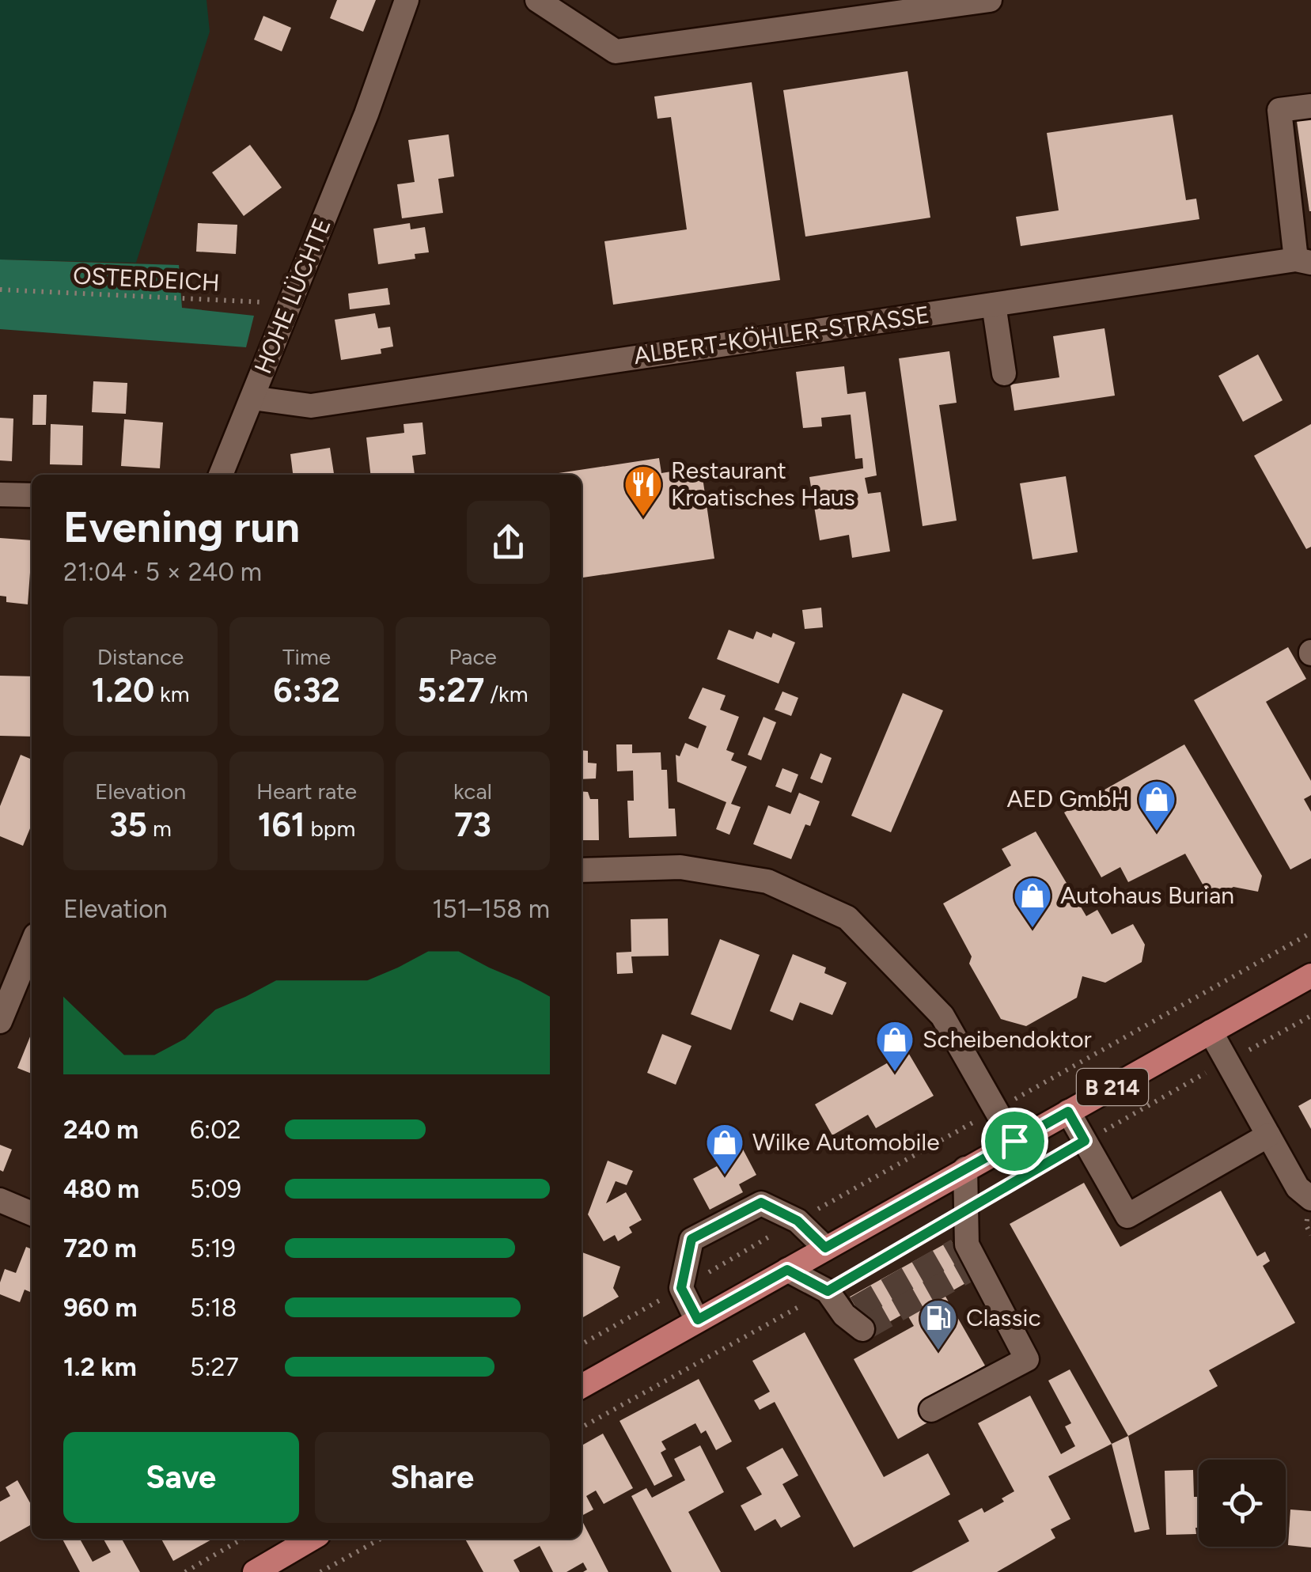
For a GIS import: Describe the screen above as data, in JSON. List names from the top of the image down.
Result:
{
  "streets": {
    "main road": ["B 214"],
    "street": ["HOHE LÜCHTE", "ALBERT-KÖHLER-STRASSE"],
    "path": ["OSTERDEICH"]
  },
  "crossings": [
    ["OSTERDEICH", "HOHE LÜCHTE"],
    ["HOHE LÜCHTE", "ALBERT-KÖHLER-STRASSE"]
  ],
  "places": {
    "restaurant": ["Restaurant Kroatisches Haus"],
    "shop": [
      "AED GmbH",
      "Autohaus Burian",
      "Scheibendoktor",
      "Wilke Automobile"
    ],
    "fuel station": ["Classic"]
  },
  "page": {
    "heading": ["Evening run", "21:04 · 5 × 240 m"],
    "stats": [
      ["Distance", "1.20 km"],
      ["Time", "6:32"],
      ["Pace", "5:27 /km"],
      ["Elevation", "35 m"],
      ["Heart rate", "161 bpm"],
      ["kcal", "73"]
    ],
    "chart": ["Elevation", "151–158 m"],
    "list": [
      {
        "name": "240 m",
        "note": "6:02"
      },
      {
        "name": "480 m",
        "note": "5:09"
      },
      {
        "name": "720 m",
        "note": "5:19"
      },
      {
        "name": "960 m",
        "note": "5:18"
      },
      {
        "name": "1.2 km",
        "note": "5:27"
      }
    ],
    "buttons": ["Save", "Share"]
  }
}
